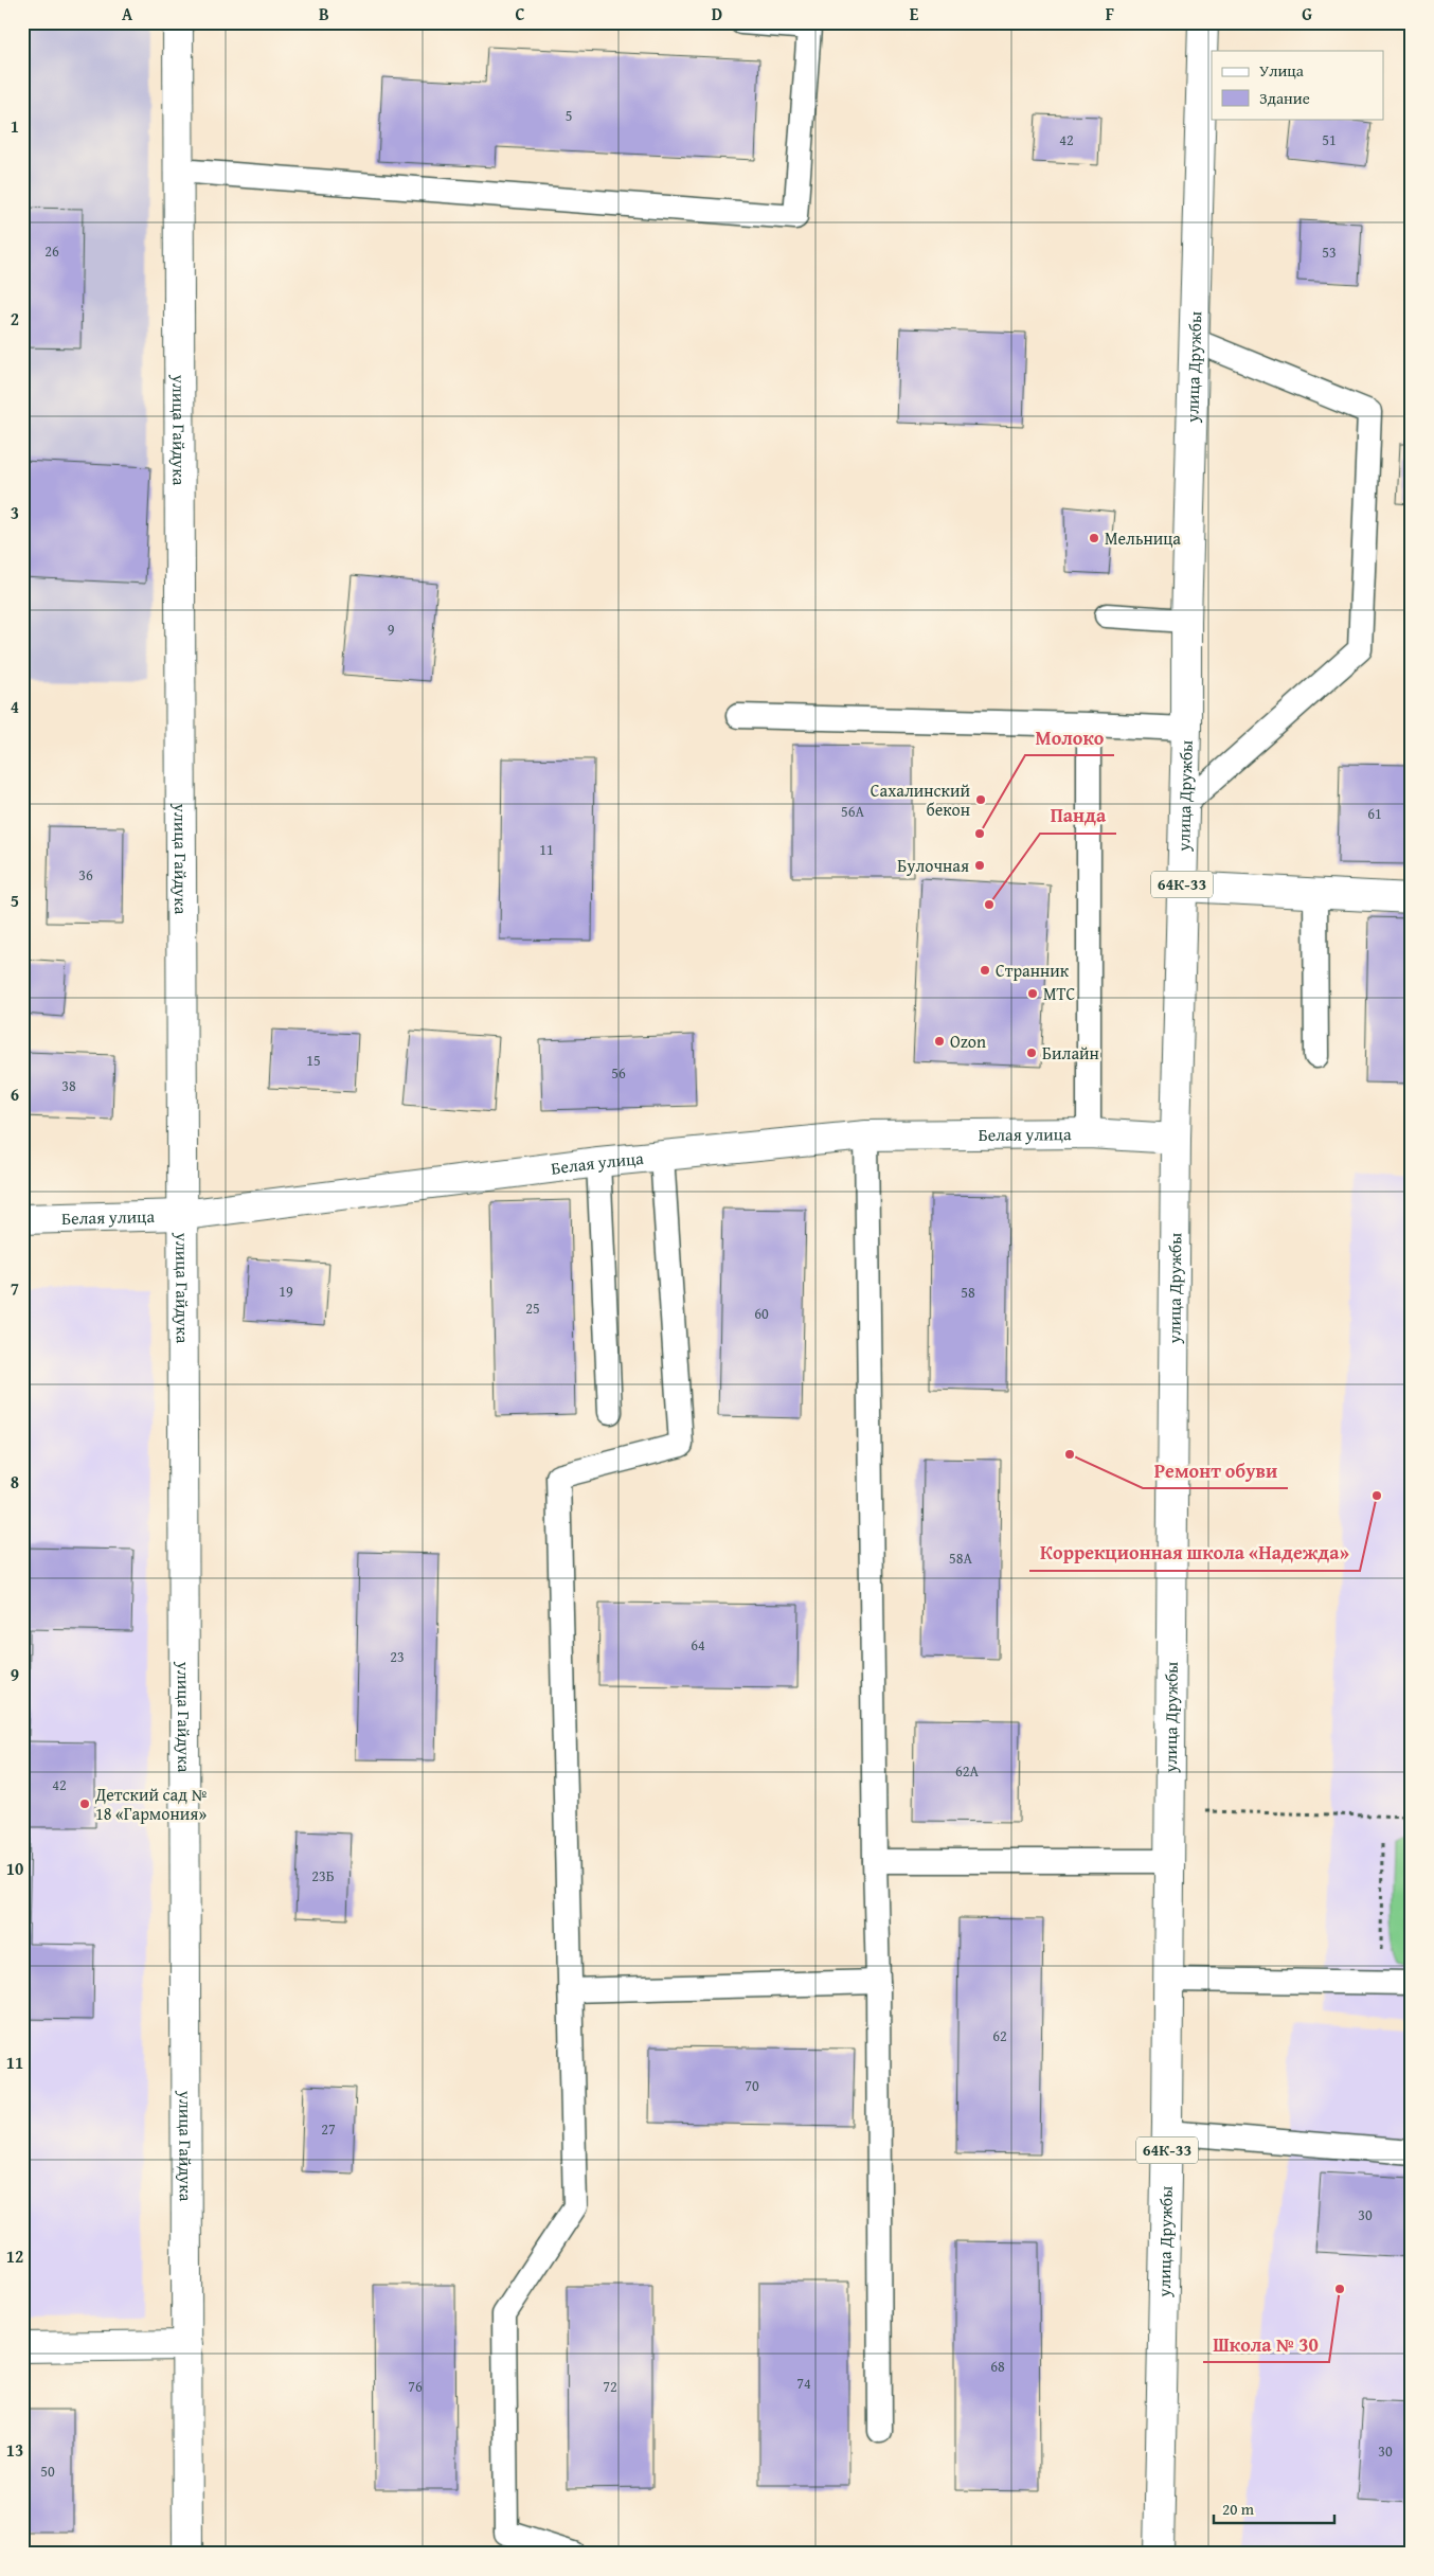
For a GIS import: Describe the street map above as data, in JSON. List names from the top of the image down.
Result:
{
  "streets": {
    "street": [
      "улица Дружбы",
      "улица Гайдука",
      "64К-33",
      "Белая улица"
    ]
  },
  "crossings": [
    ["улица Дружбы", "Белая улица"],
    ["улица Гайдука", "Белая улица"]
  ],
  "places": [
    "Мельница",
    "Сахалинский бекон",
    "Молоко",
    "Булочная",
    "Панда",
    "Странник",
    "МТС",
    "Ozon",
    "Билайн",
    "Ремонт обуви",
    "Коррекционная школа «Надежда»",
    "Детский сад № 18 «Гармония»",
    "Школа № 30"
  ],
  "house_numbers": [
    "5",
    "42",
    "51",
    "26",
    "53",
    "9",
    "56А",
    "61",
    "11",
    "36",
    "15",
    "56",
    "38",
    "19",
    "58",
    "25",
    "60",
    "58А",
    "64",
    "23",
    "62А",
    "42",
    "23Б",
    "62",
    "70",
    "27",
    "30",
    "68",
    "74",
    "76",
    "72",
    "30",
    "50"
  ],
  "legend": ["Улица", "Здание"],
  "scale_bar": "20 m",
  "grid": {
    "columns": [
      "A",
      "B",
      "C",
      "D",
      "E",
      "F",
      "G"
    ],
    "rows": [
      "1",
      "2",
      "3",
      "4",
      "5",
      "6",
      "7",
      "8",
      "9",
      "10",
      "11",
      "12",
      "13"
    ]
  }
}
